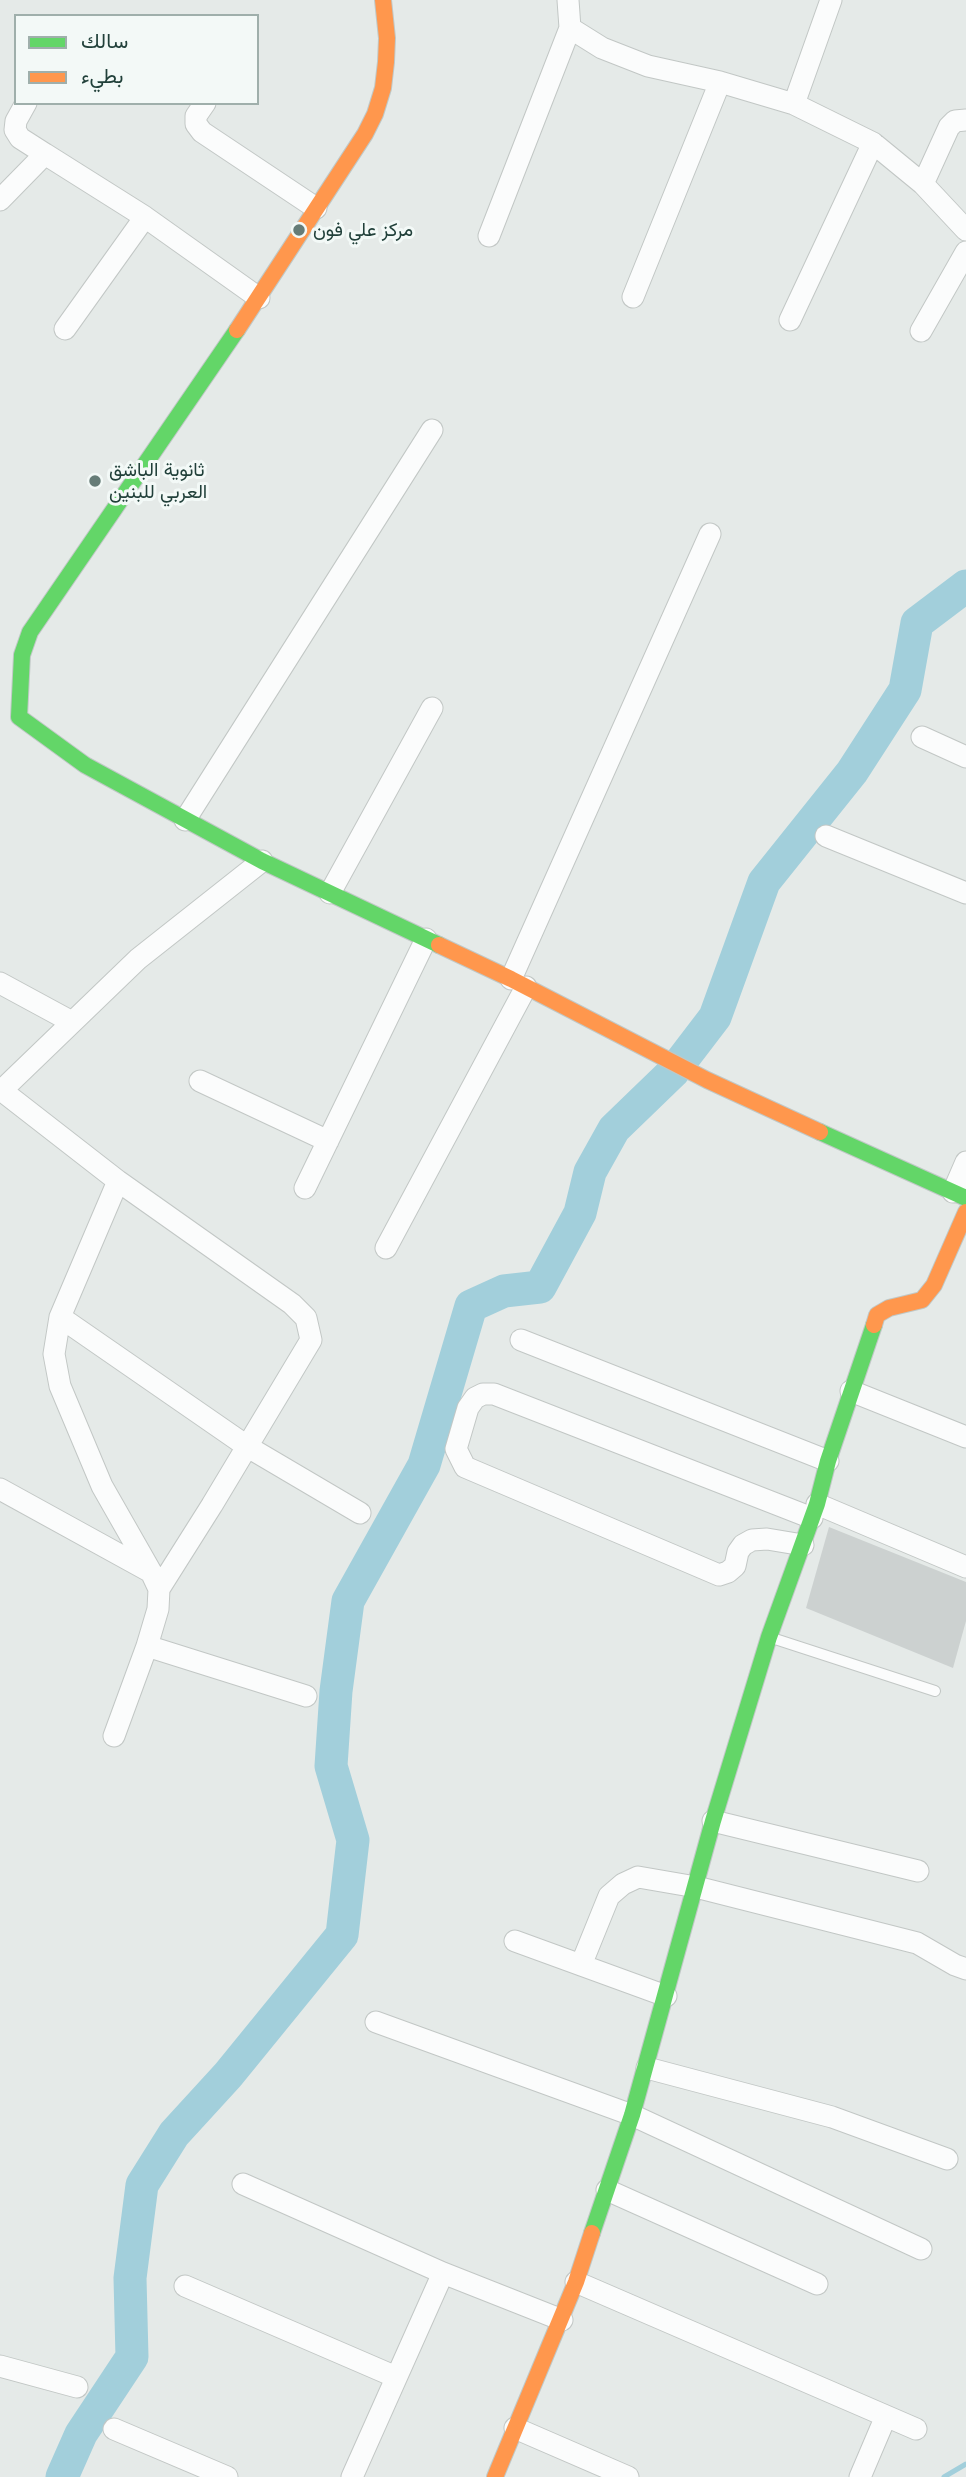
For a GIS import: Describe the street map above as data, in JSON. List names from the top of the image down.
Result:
{
  "places": ["مركز علي فون", "ثانوية الباشق العربي للبنين"],
  "legend": ["سالك", "بطيء"]
}
